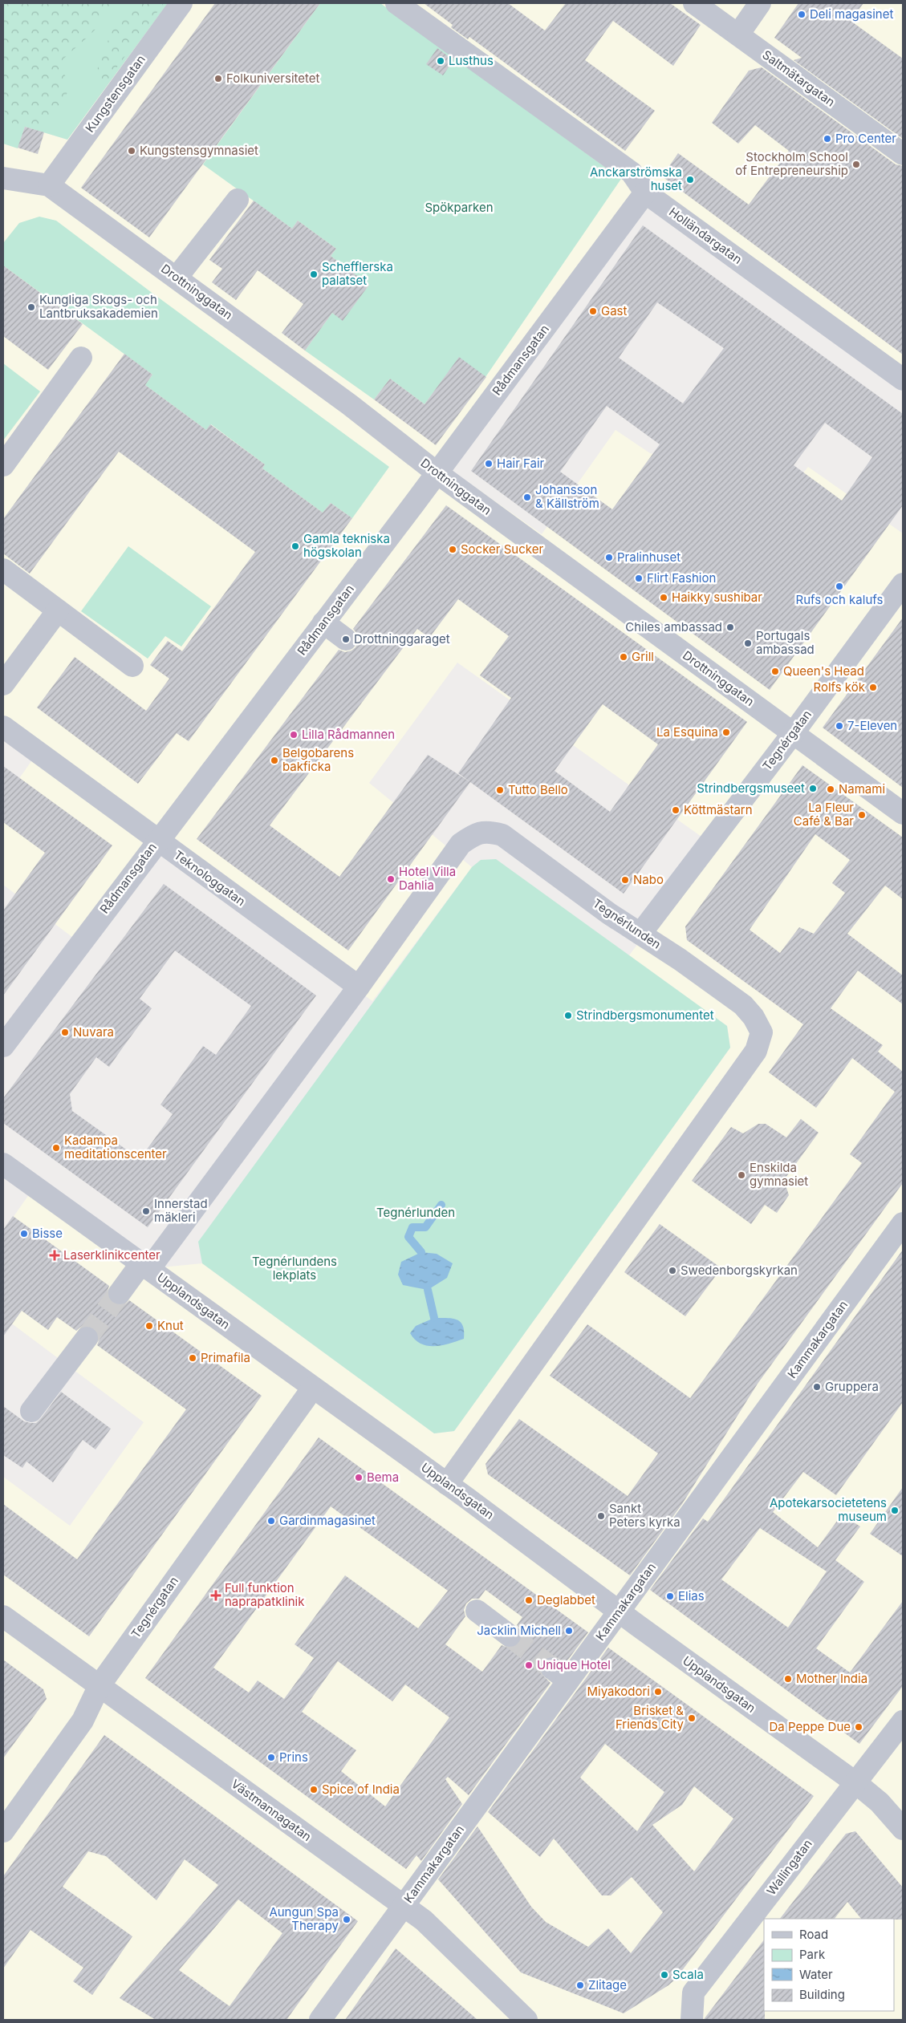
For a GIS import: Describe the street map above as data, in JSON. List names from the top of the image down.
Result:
{
  "streets": {
    "street": [
      "Saltmätargatan",
      "Kungstensgatan",
      "Holländargatan",
      "Drottninggatan",
      "Rådmansgatan",
      "Tegnérgatan",
      "Teknologgatan",
      "Tegnérlunden",
      "Upplandsgatan",
      "Kammakargatan",
      "Västmannagatan",
      "Wallingatan"
    ]
  },
  "crossings": [
    ["Kungstensgatan", "Drottninggatan"],
    ["Holländargatan", "Rådmansgatan"],
    ["Drottninggatan", "Rådmansgatan"],
    ["Drottninggatan", "Tegnérgatan"],
    ["Rådmansgatan", "Teknologgatan"],
    ["Tegnérgatan", "Tegnérlunden"],
    ["Tegnérgatan", "Upplandsgatan"],
    ["Tegnérgatan", "Västmannagatan"],
    ["Teknologgatan", "Tegnérlunden"],
    ["Tegnérlunden", "Upplandsgatan"],
    ["Upplandsgatan", "Kammakargatan"],
    ["Upplandsgatan", "Wallingatan"],
    ["Kammakargatan", "Västmannagatan"]
  ],
  "parks": ["Spökparken", "Tegnérlunden", "Tegnérlundens lekplats"],
  "places": {
    "other": [
      "Deli magasinet",
      "Lusthus",
      "Folkuniversitetet",
      "Pro Center",
      "Kungstensgymnasiet",
      "Stockholm School of Entrepreneurship",
      "Anckarströmska huset",
      "Schefflerska palatset",
      "Kungliga Skogs- och Lantbruksakademien",
      "Gast",
      "Hair Fair",
      "Johansson & Källström",
      "Gamla tekniska högskolan",
      "Socker Sucker",
      "Pralinhuset",
      "Flirt Fashion",
      "Rufs och kalufs",
      "Haikky sushibar",
      "Chiles ambassad",
      "Drottninggaraget",
      "Portugals ambassad",
      "Grill",
      "Queen's Head",
      "Rolfs kök",
      "7-Eleven",
      "La Esquina",
      "Lilla Rådmannen",
      "Belgobarens bakficka",
      "Strindbergsmuseet",
      "Namami",
      "Tutto Bello",
      "Köttmästarn",
      "La Fleur Café & Bar",
      "Hotel Villa Dahlia",
      "Nabo",
      "Strindbergsmonumentet",
      "Nuvara",
      "Kadampa meditationscenter",
      "Enskilda gymnasiet",
      "Innerstad mäkleri",
      "Bisse",
      "Swedenborgskyrkan",
      "Knut",
      "Primafila",
      "Gruppera",
      "Bema",
      "Apotekarsocietetens museum",
      "Sankt Peters kyrka",
      "Gardinmagasinet",
      "Elias",
      "Deglabbet",
      "Jacklin Michell",
      "Unique Hotel",
      "Mother India",
      "Miyakodori",
      "Brisket & Friends City",
      "Da Peppe Due",
      "Prins",
      "Spice of India",
      "Aungun Spa Therapy",
      "Scala",
      "Zlitage"
    ],
    "health": ["Laserklinikcenter", "Full funktion naprapatklinik"]
  },
  "legend": [
    "Road",
    "Park",
    "Water",
    "Building"
  ]
}
